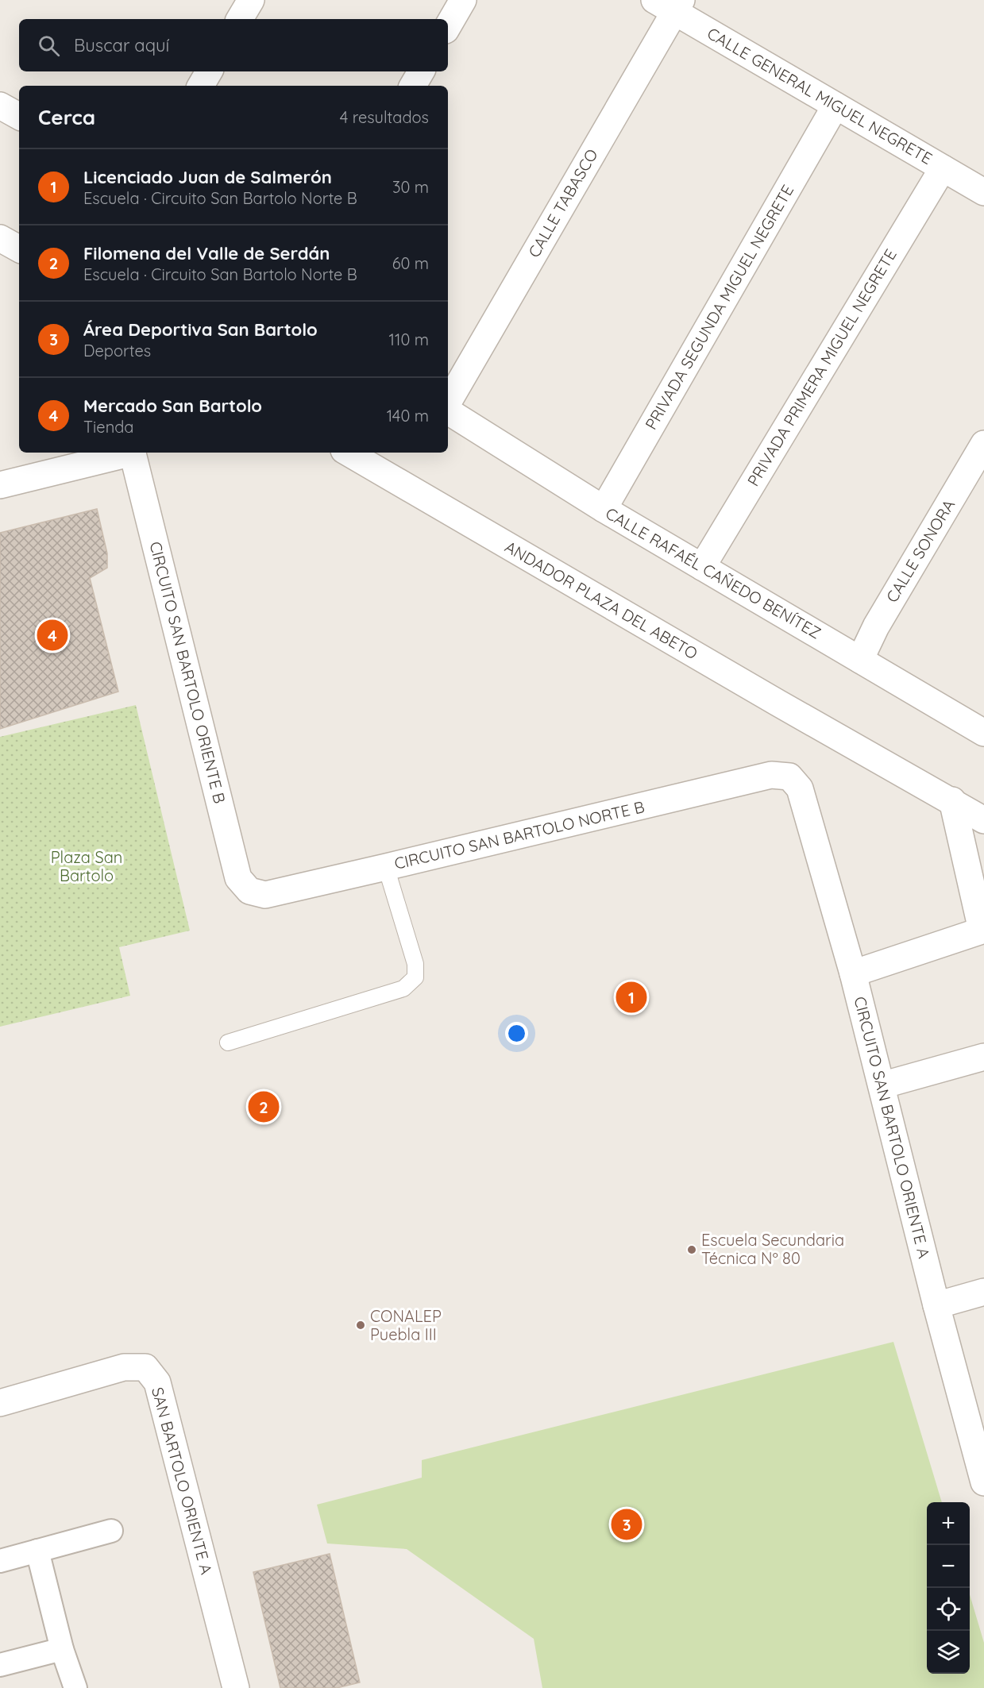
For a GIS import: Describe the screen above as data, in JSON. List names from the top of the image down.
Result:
{
  "streets": {
    "street": [
      "CALLE GENERAL MIGUEL NEGRETE",
      "CALLE TABASCO",
      "PRIVADA SEGUNDA MIGUEL NEGRETE",
      "PRIVADA PRIMERA MIGUEL NEGRETE",
      "CALLE SONORA",
      "CALLE RAFAÉL CAÑEDO BENÍTEZ",
      "ANDADOR PLAZA DEL ABETO",
      "CIRCUITO SAN BARTOLO ORIENTE B",
      "CIRCUITO SAN BARTOLO NORTE B",
      "CIRCUITO SAN BARTOLO ORIENTE A",
      "SAN BARTOLO ORIENTE A"
    ]
  },
  "crossings": [
    ["CALLE GENERAL MIGUEL NEGRETE", "CALLE TABASCO"],
    ["CALLE GENERAL MIGUEL NEGRETE", "PRIVADA SEGUNDA MIGUEL NEGRETE"],
    ["CALLE GENERAL MIGUEL NEGRETE", "PRIVADA PRIMERA MIGUEL NEGRETE"],
    ["PRIVADA SEGUNDA MIGUEL NEGRETE", "CALLE RAFAÉL CAÑEDO BENÍTEZ"],
    ["PRIVADA PRIMERA MIGUEL NEGRETE", "CALLE RAFAÉL CAÑEDO BENÍTEZ"],
    ["CALLE SONORA", "CALLE RAFAÉL CAÑEDO BENÍTEZ"],
    ["CIRCUITO SAN BARTOLO ORIENTE B", "CIRCUITO SAN BARTOLO NORTE B"],
    ["CIRCUITO SAN BARTOLO NORTE B", "CIRCUITO SAN BARTOLO ORIENTE A"]
  ],
  "parks": ["Plaza San Bartolo"],
  "places": ["Escuela Secundaria Técnica Nº 80", "CONALEP Puebla III"],
  "page": {
    "search": "Buscar aquí",
    "heading": ["Cerca", "4 resultados"],
    "list": [
      {
        "mark": "1",
        "name": "Licenciado Juan de Salmerón",
        "note": "Escuela · Circuito San Bartolo Norte B",
        "value": "30 m"
      },
      {
        "mark": "2",
        "name": "Filomena del Valle de Serdán",
        "note": "Escuela · Circuito San Bartolo Norte B",
        "value": "60 m"
      },
      {
        "mark": "3",
        "name": "Área Deportiva San Bartolo",
        "note": "Deportes",
        "value": "110 m"
      },
      {
        "mark": "4",
        "name": "Mercado San Bartolo",
        "note": "Tienda",
        "value": "140 m"
      }
    ],
    "pins": [
      "4",
      "1",
      "2",
      "3"
    ],
    "map_buttons": ["+", "−"]
  }
}
